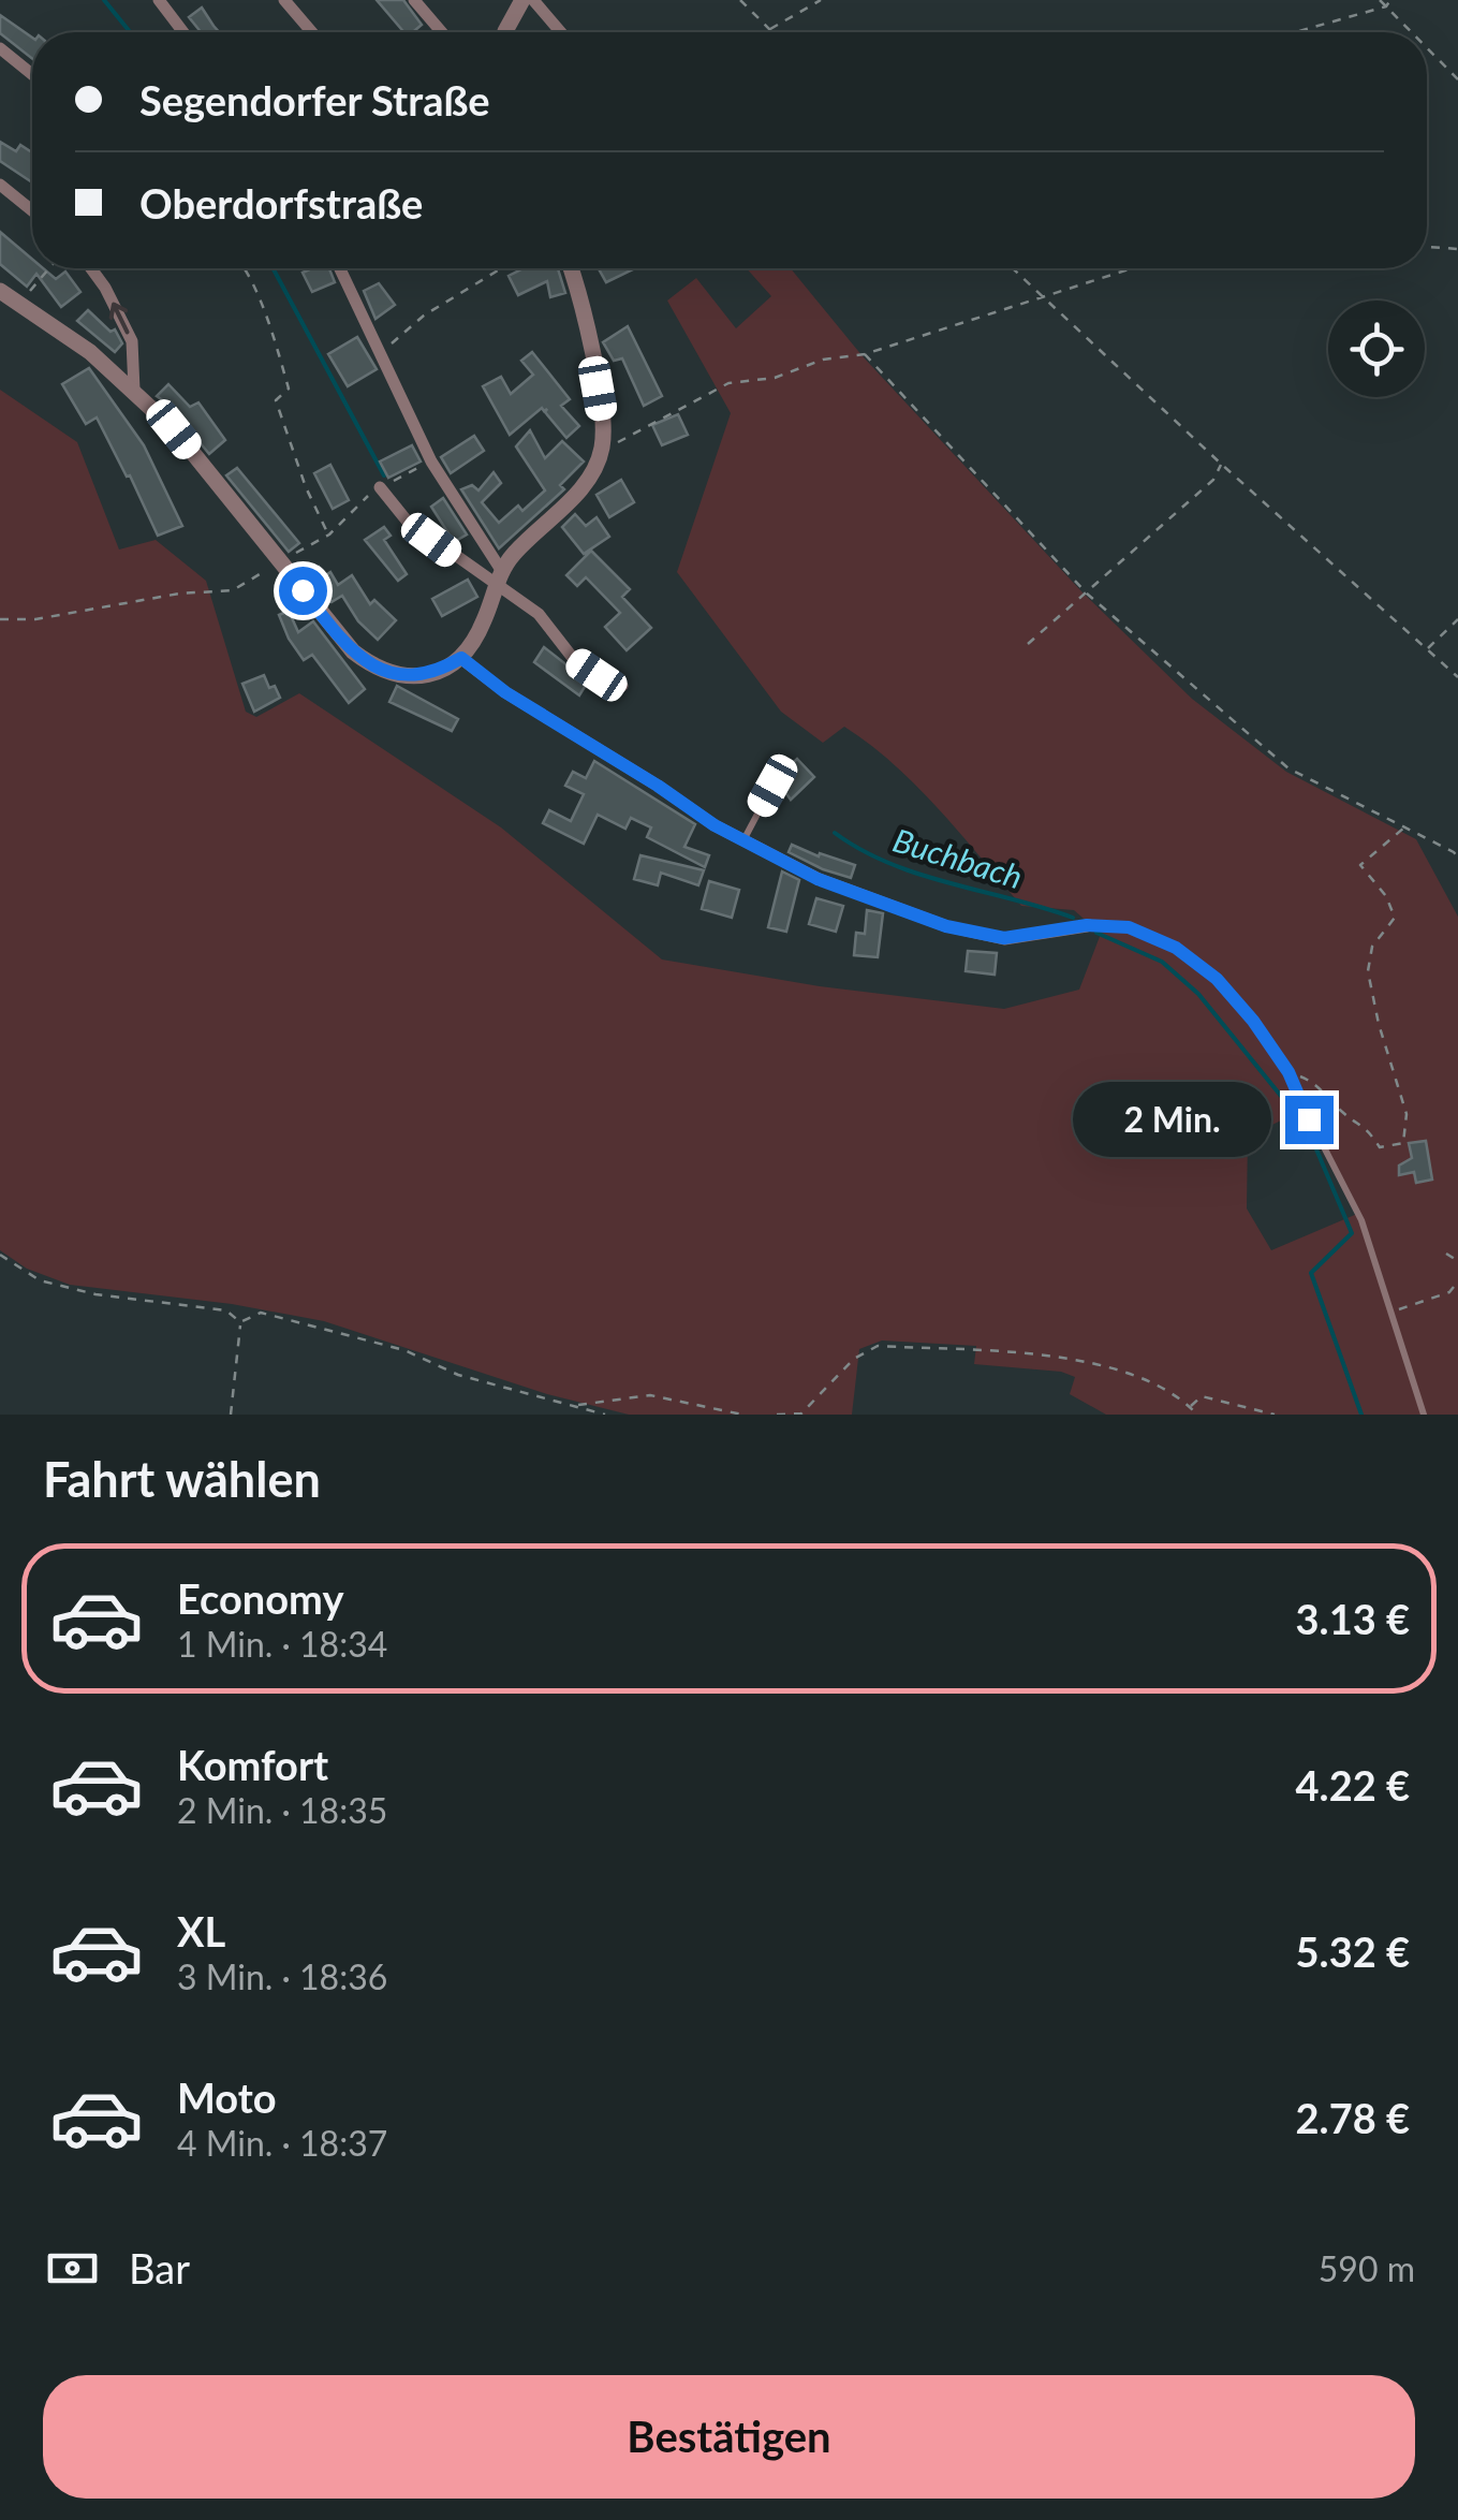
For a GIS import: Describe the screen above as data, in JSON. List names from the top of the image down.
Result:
{
  "water": ["Buchbach"],
  "page": {
    "banner": ["Segendorfer Straße", "Oberdorfstraße"],
    "bubble": "2 Min.",
    "heading": "Fahrt wählen",
    "list": [
      {
        "name": "Economy",
        "note": "1 Min. · 18:34",
        "value": "3.13 €"
      },
      {
        "name": "Komfort",
        "note": "2 Min. · 18:35",
        "value": "4.22 €"
      },
      {
        "name": "XL",
        "note": "3 Min. · 18:36",
        "value": "5.32 €"
      },
      {
        "name": "Moto",
        "note": "4 Min. · 18:37",
        "value": "2.78 €"
      }
    ],
    "pay": ["Bar", "590 m"],
    "buttons": "Bestätigen"
  }
}
